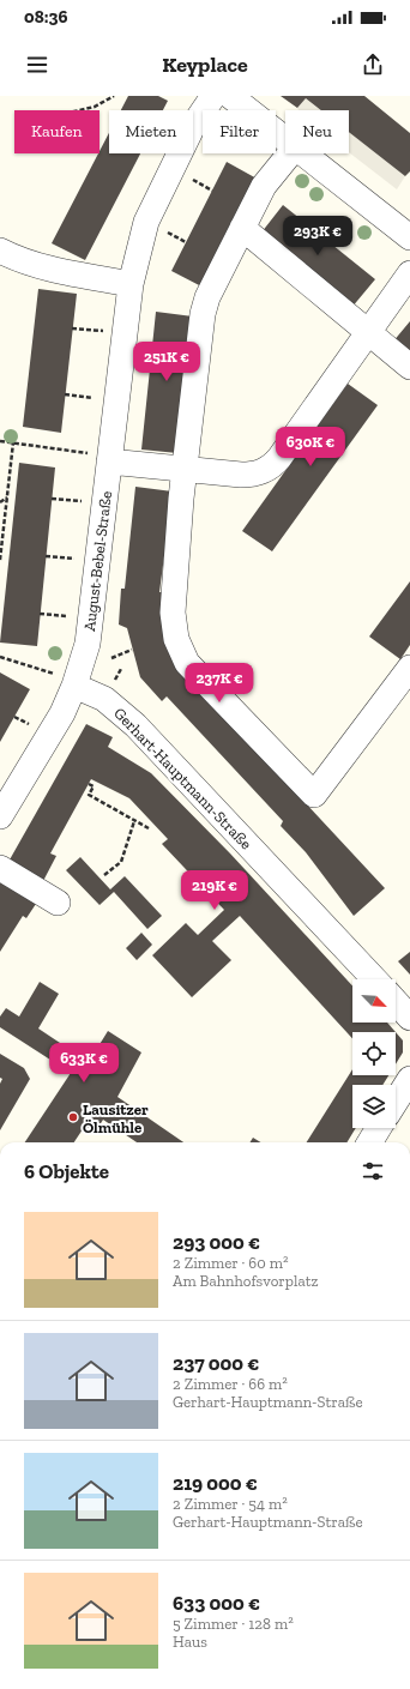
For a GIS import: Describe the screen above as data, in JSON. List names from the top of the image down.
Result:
{
  "streets": {
    "street": ["August-Bebel-Straße", "Gerhart-Hauptmann-Straße"]
  },
  "crossings": [
    ["August-Bebel-Straße", "Gerhart-Hauptmann-Straße"]
  ],
  "places": ["Lausitzer Ölmühle"],
  "north": "bottom right",
  "page": {
    "status": "08:36",
    "header": "Keyplace",
    "chip": [
      "Kaufen",
      "Mieten",
      "Filter",
      "Neu"
    ],
    "price": [
      "293K €",
      "251K €",
      "630K €",
      "237K €",
      "219K €",
      "633K €"
    ],
    "heading": "6 Objekte",
    "list": [
      {
        "name": "293 000 €",
        "note": "2 Zimmer · 60 m² · Am Bahnhofsvorplatz"
      },
      {
        "name": "237 000 €",
        "note": "2 Zimmer · 66 m² · Gerhart-Hauptmann-Straße"
      },
      {
        "name": "219 000 €",
        "note": "2 Zimmer · 54 m² · Gerhart-Hauptmann-Straße"
      },
      {
        "name": "633 000 €",
        "note": "5 Zimmer · 128 m² · Haus"
      }
    ]
  }
}
